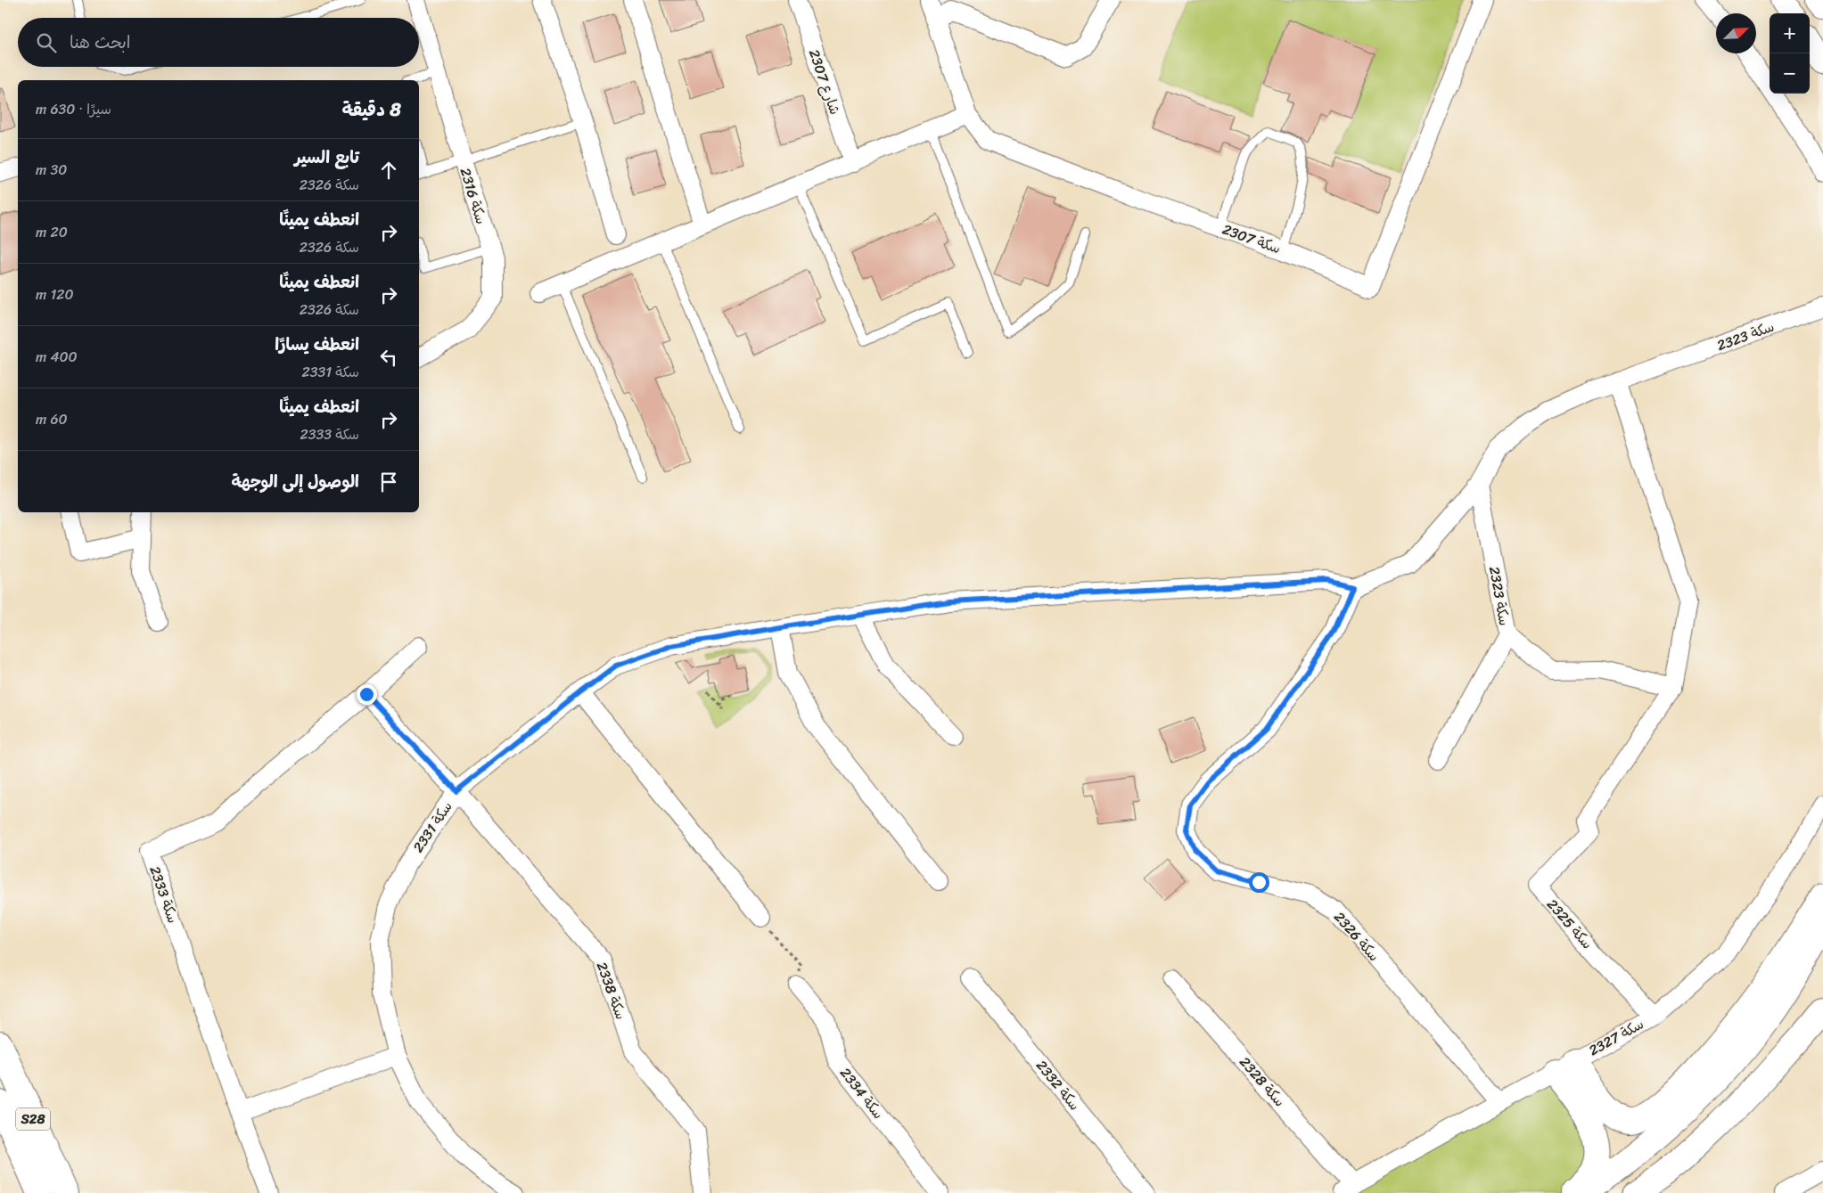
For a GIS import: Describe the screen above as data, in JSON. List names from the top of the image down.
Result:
{
  "streets": {
    "main road": ["S28"],
    "street": [
      "2307 شارع",
      "2316 سكة",
      "سكة 2307",
      "سكة 2323",
      "سكة 2331",
      "سكة 2333",
      "سكة 2325",
      "سكة 2326",
      "سكة 2338",
      "سكة 2327",
      "سكة 2328",
      "سكة 2332",
      "سكة 2334"
    ]
  },
  "crossings": [
    ["سكة 2323", "سكة 2331"],
    ["سكة 2323", "سكة 2325"],
    ["سكة 2323", "سكة 2326"],
    ["سكة 2331", "سكة 2326"],
    ["سكة 2331", "سكة 2338"],
    ["سكة 2325", "سكة 2327"],
    ["سكة 2326", "سكة 2327"],
    ["سكة 2327", "سكة 2328"]
  ],
  "north": "top right",
  "page": {
    "map_buttons": ["+", "−"],
    "search": "ابحث هنا",
    "heading": ["8 دقيقة", "سيرًا · 630 m"],
    "list": [
      ["تابع السير", "سكة 2326", "30 m"],
      ["انعطف يمينًا", "سكة 2326", "20 m"],
      ["انعطف يمينًا", "سكة 2326", "120 m"],
      ["انعطف يسارًا", "سكة 2331", "400 m"],
      ["انعطف يمينًا", "سكة 2333", "60 m"],
      "الوصول إلى الوجهة"
    ]
  }
}
